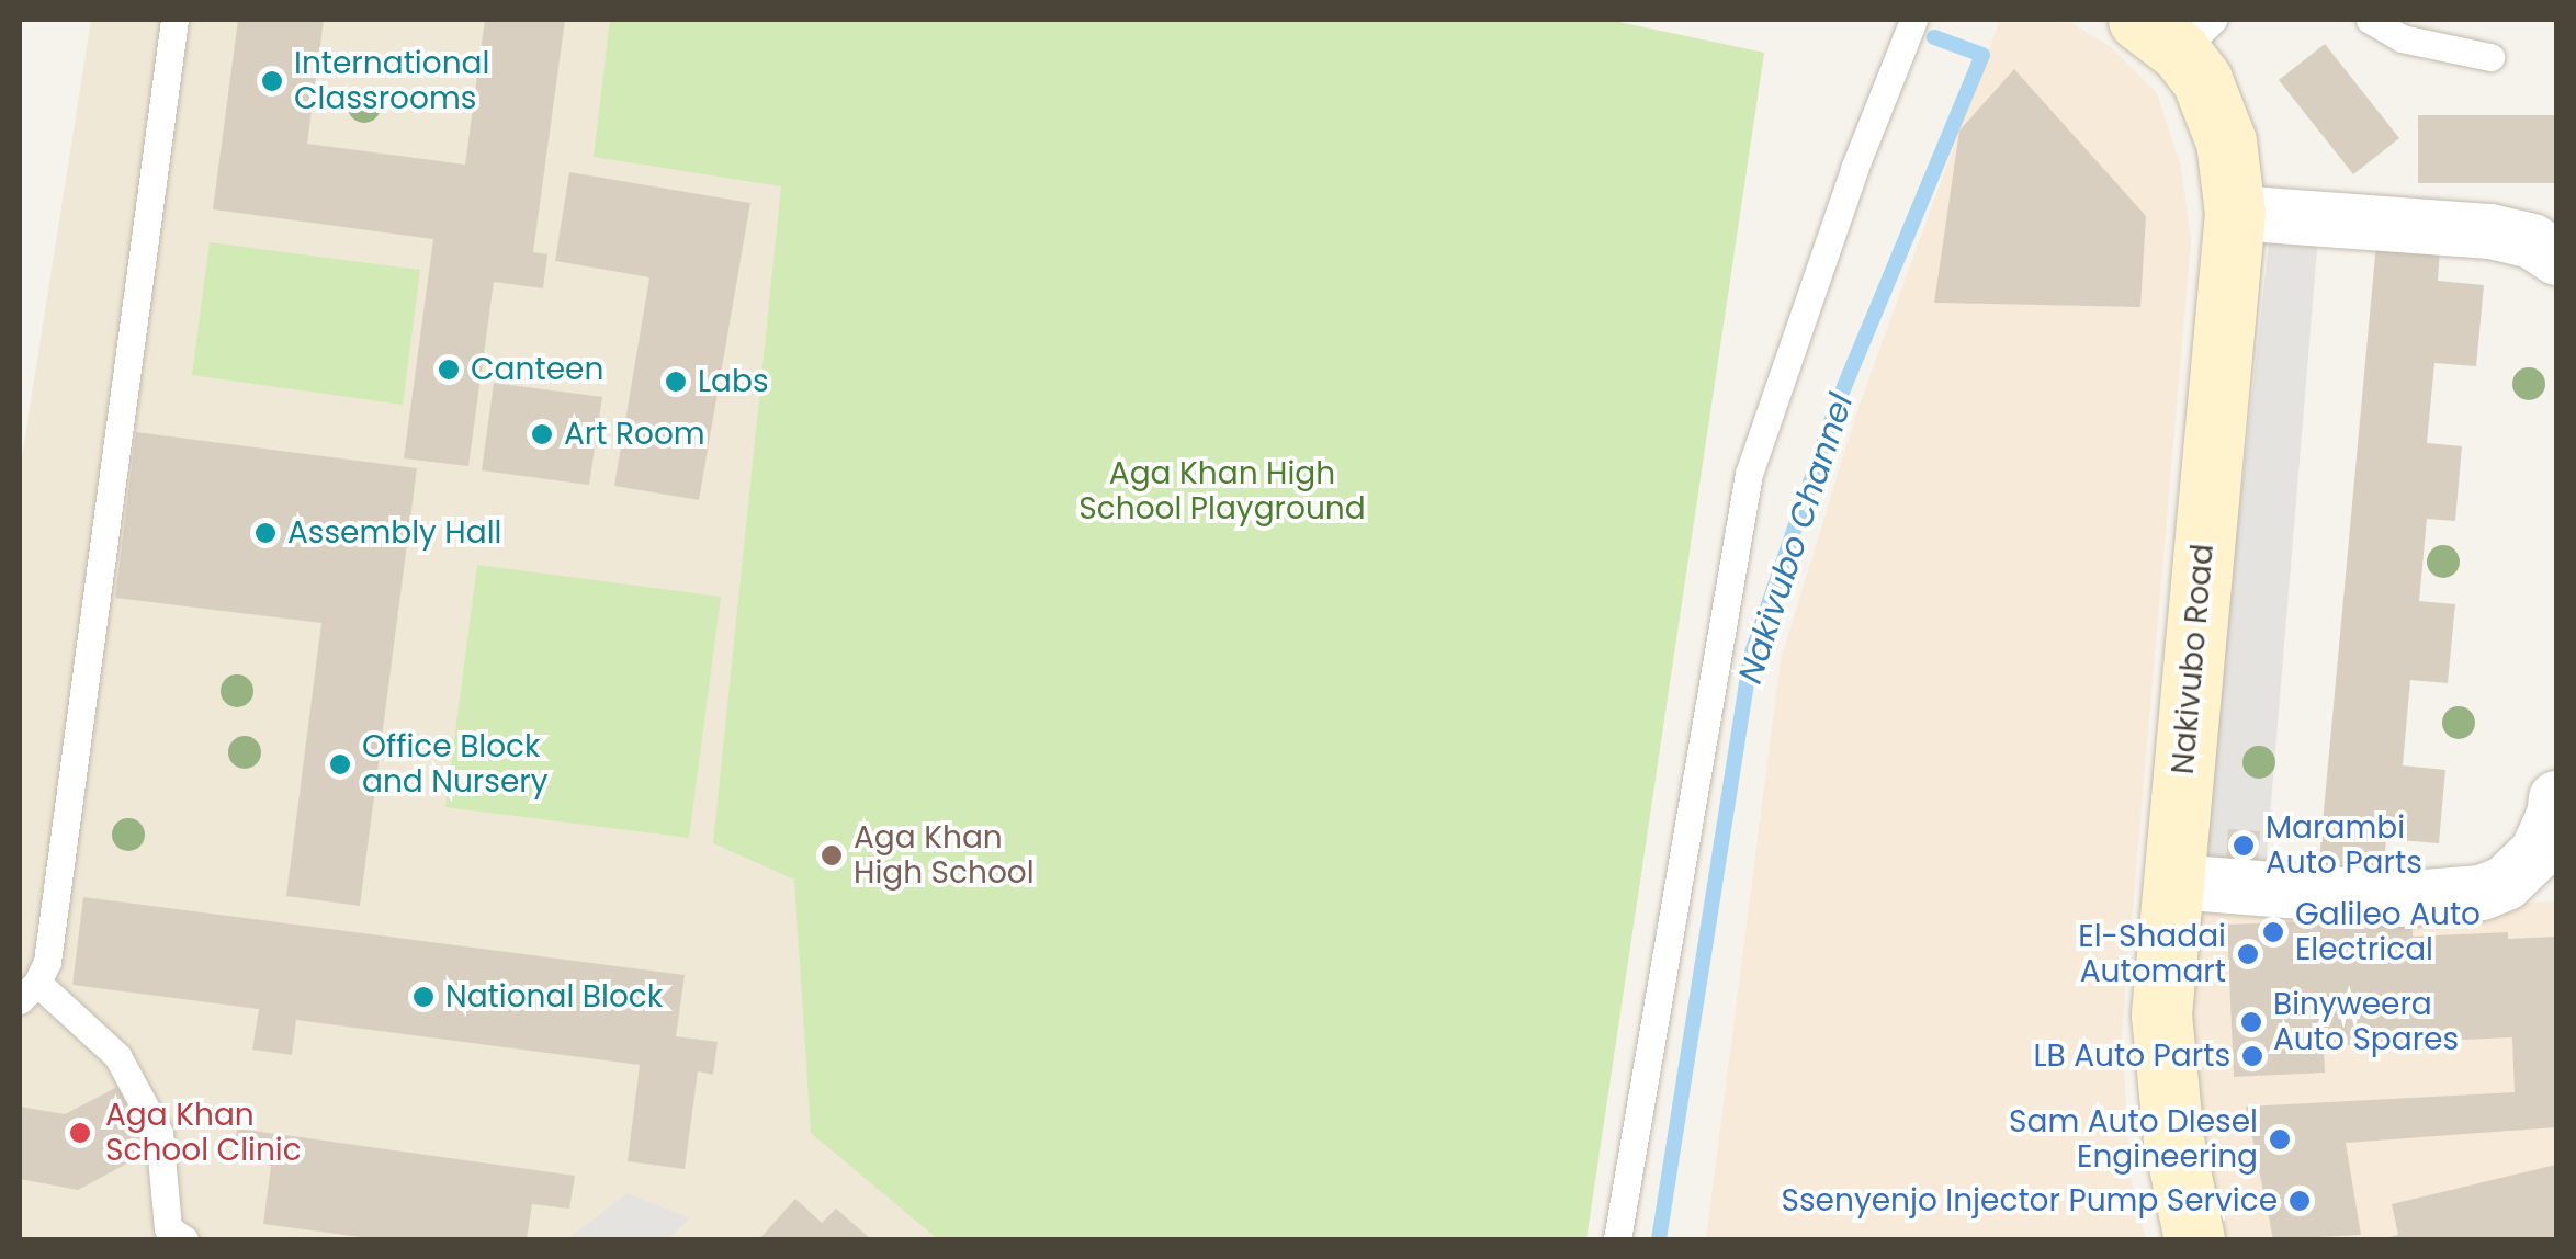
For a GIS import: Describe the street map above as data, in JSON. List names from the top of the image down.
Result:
{
  "streets": {
    "street": ["Nakivubo Road"]
  },
  "water": ["Nakivubo Channel"],
  "parks": ["Aga Khan High School Playground"],
  "places": [
    "International Classrooms",
    "Canteen",
    "Labs",
    "Art Room",
    "Assembly Hall",
    "Office Block and Nursery",
    "Marambi Auto Parts",
    "Aga Khan High School",
    "Galileo Auto Electrical",
    "El-Shadai Automart",
    "National Block",
    "Binyweera Auto Spares",
    "LB Auto Parts",
    "Aga Khan School Clinic",
    "Sam Auto DIesel Engineering",
    "Ssenyenjo Injector Pump Service"
  ]
}
